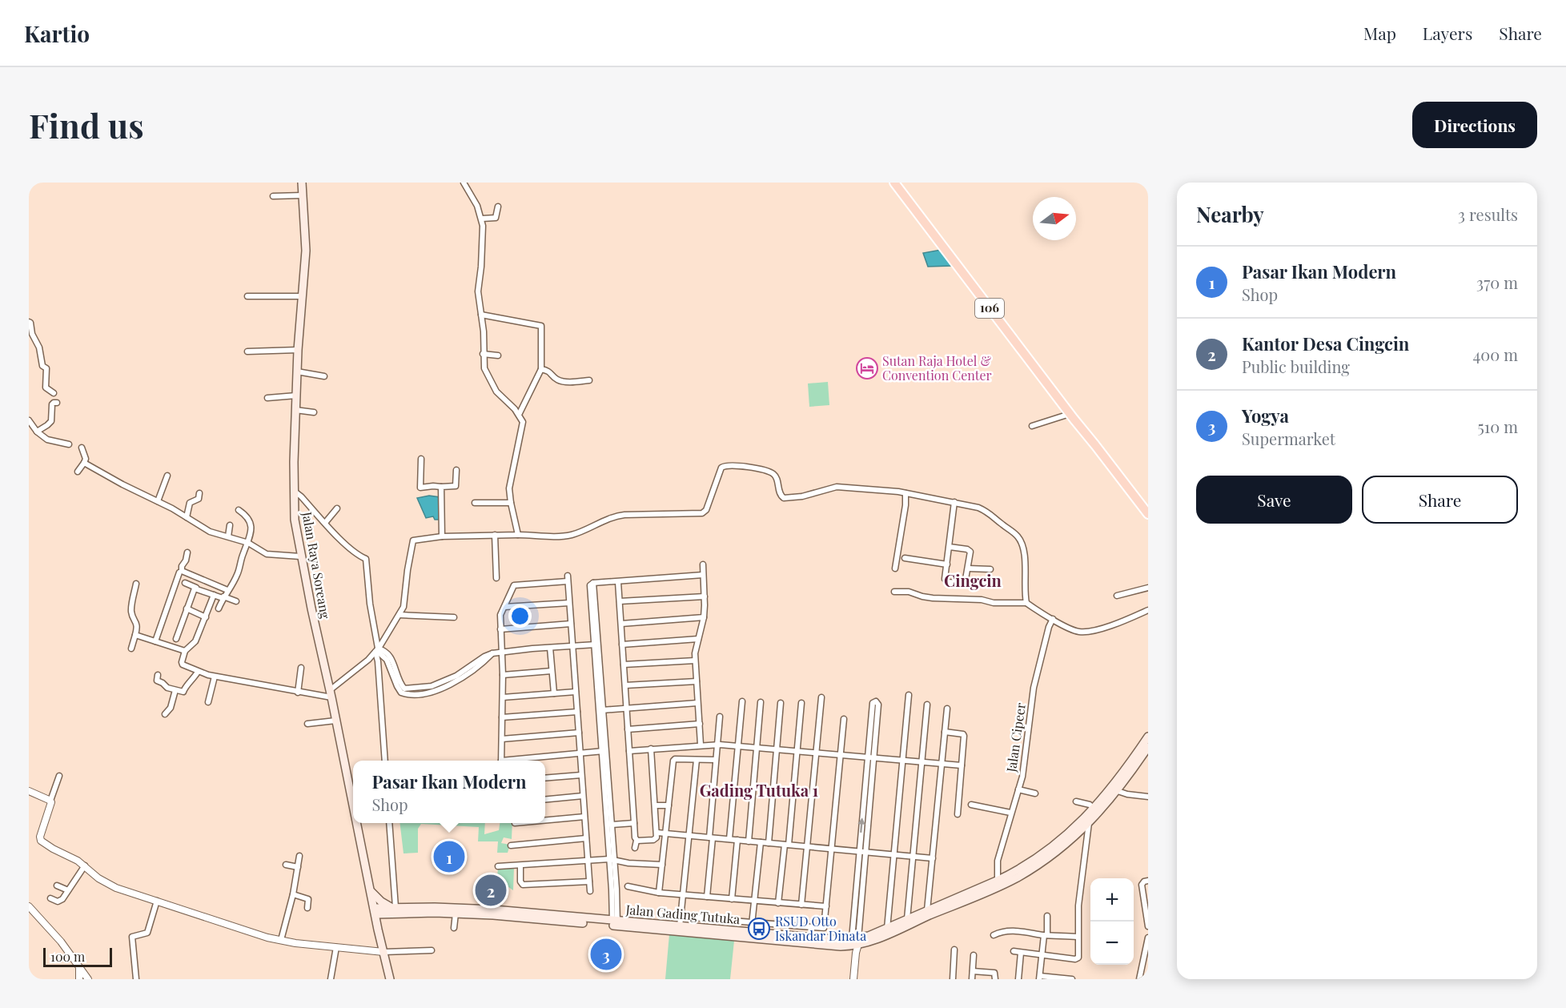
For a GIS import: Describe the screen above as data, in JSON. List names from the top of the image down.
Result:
{
  "streets": {
    "main road": ["106", "Jalan Raya Soreang", "Jalan Gading Tutuka"],
    "street": ["Jalan Cipeer"]
  },
  "crossings": [
    ["Jalan Raya Soreang", "Jalan Gading Tutuka"],
    ["Jalan Cipeer", "Jalan Gading Tutuka"]
  ],
  "districts": ["Cingcin", "Gading Tutuka 1"],
  "places": {
    "hotel": ["Sutan Raja Hotel & Convention Center"],
    "bus stop": ["RSUD Otto Iskandar Dinata"]
  },
  "scale_bar": "100 m",
  "north": "right",
  "page": {
    "header": "Kartio",
    "nav": ["Map", "Layers", "Share"],
    "buttons": [
      "Directions",
      ["Save", "Share"]
    ],
    "title": "Find us",
    "heading": ["Nearby", "3 results"],
    "list": [
      {
        "mark": "1",
        "name": "Pasar Ikan Modern",
        "note": "Shop",
        "value": "370 m"
      },
      {
        "mark": "2",
        "name": "Kantor Desa Cingcin",
        "note": "Public building",
        "value": "400 m"
      },
      {
        "mark": "3",
        "name": "Yogya",
        "note": "Supermarket",
        "value": "510 m"
      }
    ],
    "popup": ["Pasar Ikan Modern", "Shop"],
    "pins": ["1", "2", "3"],
    "map_buttons": ["+", "−"],
    "scale": "100 m"
  }
}
